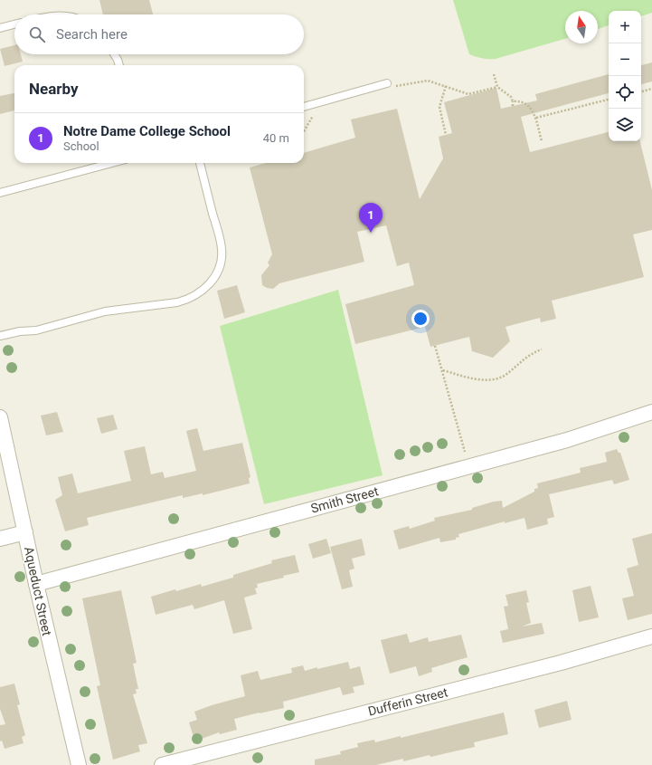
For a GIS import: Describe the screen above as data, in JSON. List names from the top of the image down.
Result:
{
  "streets": {
    "street": ["Smith Street", "Aqueduct Street", "Dufferin Street"]
  },
  "crossings": [
    ["Smith Street", "Aqueduct Street"]
  ],
  "north": "top",
  "page": {
    "map_buttons": ["+", "−"],
    "search": "Search here",
    "heading": "Nearby",
    "list": [
      {
        "mark": "1",
        "name": "Notre Dame College School",
        "note": "School",
        "value": "40 m"
      }
    ],
    "pins": "1"
  }
}
